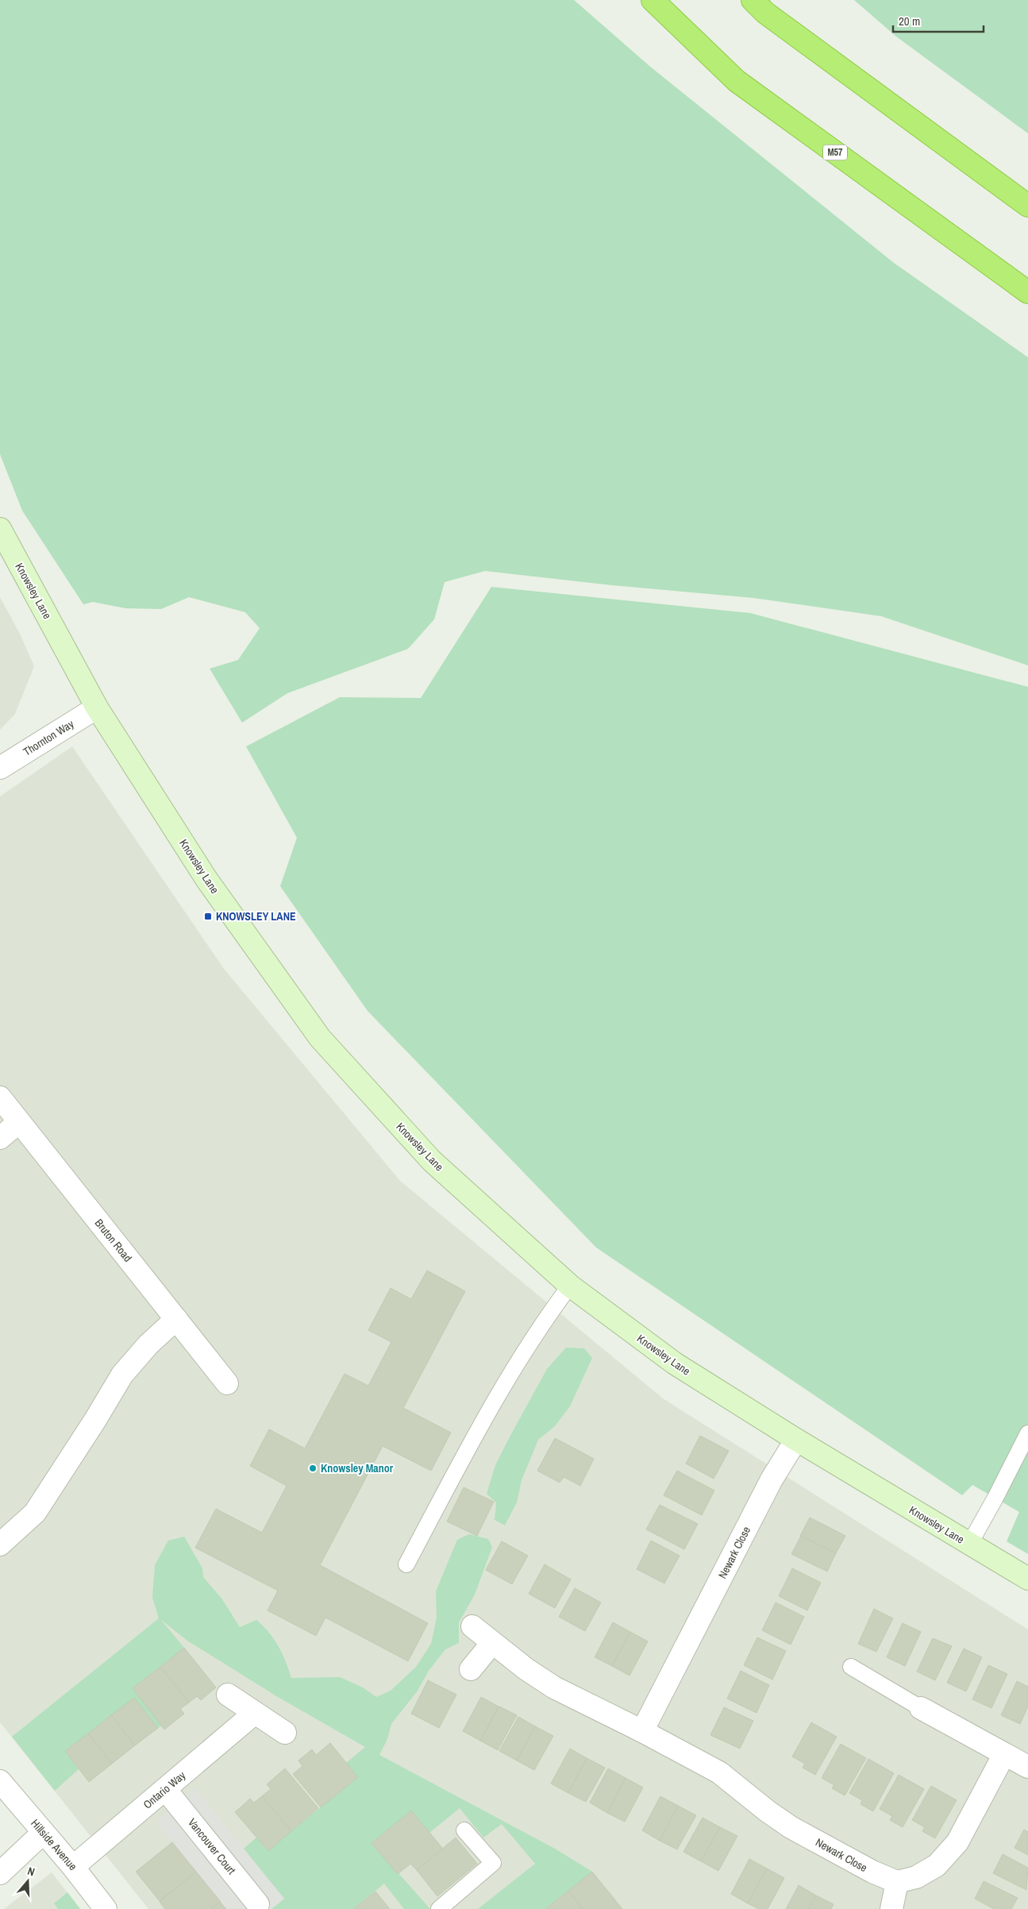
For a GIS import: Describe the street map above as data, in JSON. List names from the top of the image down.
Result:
{
  "streets": {
    "highway": ["M57"],
    "main road": ["Knowsley Lane"],
    "street": [
      "Thornton Way",
      "Bruton Road",
      "Newark Close",
      "Ontario Way",
      "Hillside Avenue",
      "Vancouver Court"
    ]
  },
  "crossings": [
    ["Knowsley Lane", "Thornton Way"],
    ["Knowsley Lane", "Newark Close"],
    ["Ontario Way", "Hillside Avenue"],
    ["Ontario Way", "Vancouver Court"]
  ],
  "places": {
    "transit": ["KNOWSLEY LANE"],
    "other": ["Knowsley Manor"]
  },
  "scale_bar": "20 m",
  "north": "top"
}
